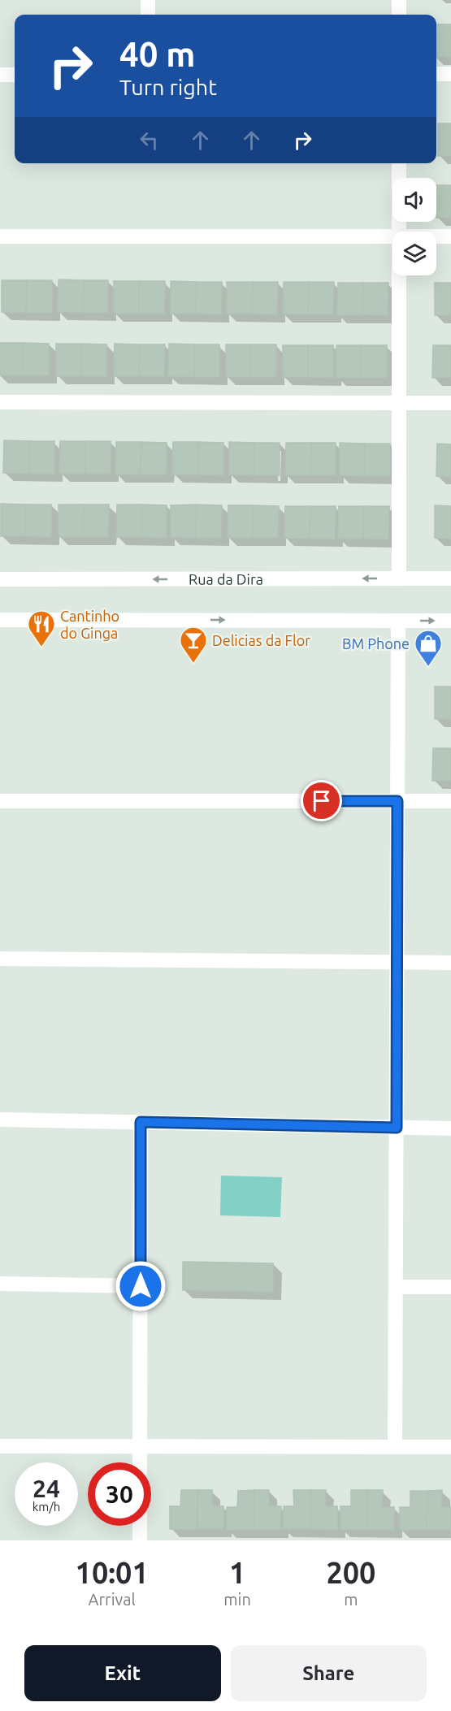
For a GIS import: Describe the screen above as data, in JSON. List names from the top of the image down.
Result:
{
  "streets": {
    "street": ["Rua da Dira"]
  },
  "places": {
    "restaurant": ["Cantinho do Ginga"],
    "bar": ["Delicias da Flor"],
    "shop": ["BM Phone"]
  },
  "page": {
    "turn": ["40 m", "Turn right"],
    "speed": "24 km/h",
    "limit": "30",
    "eta": [
      "10:01",
      "Arrival",
      "1",
      "min",
      "200",
      "m"
    ],
    "buttons": ["Exit", "Share"]
  }
}
